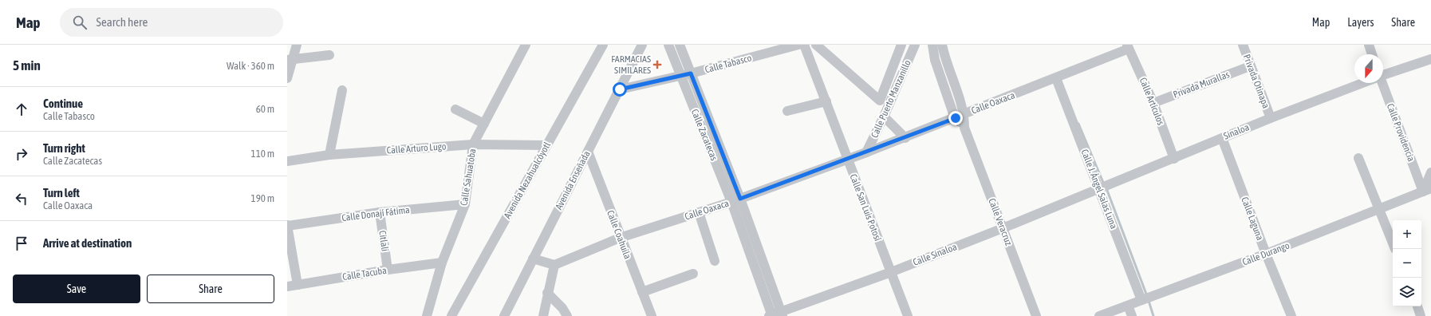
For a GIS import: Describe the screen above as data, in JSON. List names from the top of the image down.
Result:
{
  "streets": {
    "street": [
      "Calle Tabasco",
      "Privada Otinapa",
      "Privada Murallas",
      "Calle Puerto Manzanillo",
      "Calle Artículos",
      "Calle Oaxaca",
      "Sinaloa",
      "Calle Providencia",
      "Calle Zacatecas",
      "Calle Arturo Lugo",
      "Calle Sahuatoba",
      "Avenida Nezahualcóyotl",
      "Avenida Enseñada",
      "Calle J. Ángel Salas Luna",
      "Calle San Luis Potosí",
      "Calle Donají Fátima",
      "Calle Laguna",
      "Calle Veracruz",
      "Calle Coahuila",
      "Citlali",
      "Calle Durango",
      "Calle Sinaloa",
      "Calle Tacuba"
    ]
  },
  "crossings": [
    ["Calle Tabasco", "Calle Zacatecas"],
    ["Calle Tabasco", "Avenida Enseñada"],
    ["Privada Otinapa", "Privada Murallas"],
    ["Privada Otinapa", "Sinaloa"],
    ["Privada Murallas", "Calle Artículos"],
    ["Calle Puerto Manzanillo", "Calle Oaxaca"],
    ["Calle Artículos", "Calle Oaxaca"],
    ["Calle Artículos", "Sinaloa"],
    ["Calle Oaxaca", "Calle Zacatecas"],
    ["Calle Oaxaca", "Calle J. Ángel Salas Luna"],
    ["Calle Oaxaca", "Calle San Luis Potosí"],
    ["Calle Oaxaca", "Calle Veracruz"],
    ["Calle Oaxaca", "Calle Coahuila"],
    ["Sinaloa", "Calle J. Ángel Salas Luna"],
    ["Sinaloa", "Calle Laguna"],
    ["Sinaloa", "Calle Sinaloa"],
    ["Calle Providencia", "Calle Durango"],
    ["Calle Zacatecas", "Calle Sinaloa"],
    ["Calle Arturo Lugo", "Calle Sahuatoba"],
    ["Calle Arturo Lugo", "Avenida Nezahualcóyotl"],
    ["Calle Sahuatoba", "Calle Donají Fátima"],
    ["Calle Sahuatoba", "Calle Tacuba"],
    ["Avenida Enseñada", "Calle Coahuila"],
    ["Calle J. Ángel Salas Luna", "Calle Durango"],
    ["Calle J. Ángel Salas Luna", "Calle Sinaloa"],
    ["Calle San Luis Potosí", "Calle Sinaloa"],
    ["Calle Donají Fátima", "Citlali"],
    ["Calle Laguna", "Calle Durango"],
    ["Calle Veracruz", "Calle Sinaloa"],
    ["Citlali", "Calle Tacuba"]
  ],
  "places": {
    "health": ["FARMACIAS SIMILARES"]
  },
  "north": "bottom",
  "page": {
    "header": "Map",
    "search": "Search here",
    "nav": ["Map", "Layers", "Share"],
    "heading": ["5 min", "Walk · 360 m"],
    "list": [
      ["Continue", "Calle Tabasco", "60 m"],
      ["Turn right", "Calle Zacatecas", "110 m"],
      ["Turn left", "Calle Oaxaca", "190 m"],
      "Arrive at destination"
    ],
    "map_buttons": ["+", "−"],
    "buttons": ["Save", "Share"]
  }
}
